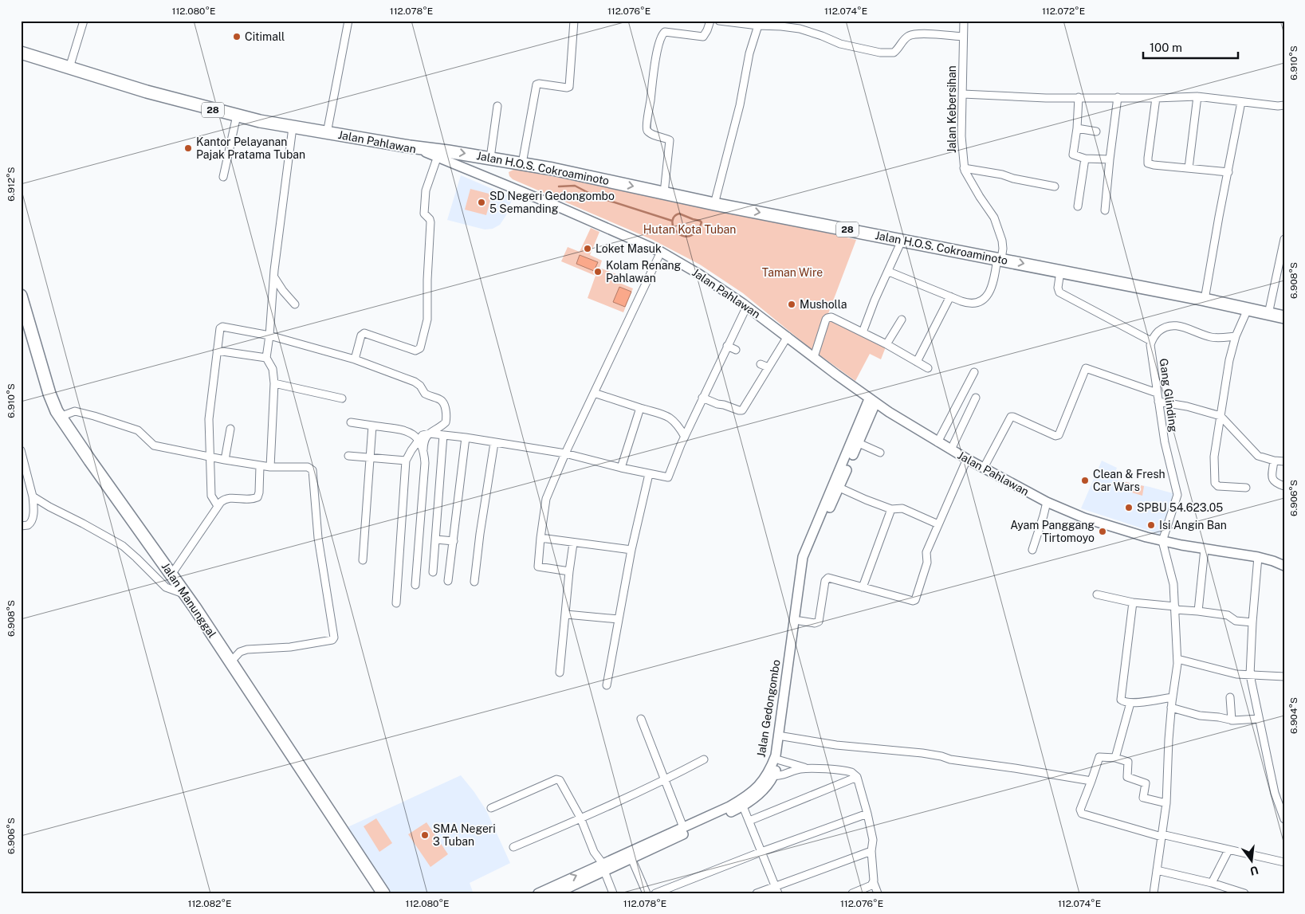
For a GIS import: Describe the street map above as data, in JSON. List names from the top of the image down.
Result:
{
  "streets": {
    "highway": [
      "28",
      "Jalan Pahlawan",
      "Jalan H.O.S. Cokroaminoto",
      "Jalan Manunggal"
    ],
    "street": ["Jalan Kebersihan", "Gang Glinding", "Jalan Gedongombo"]
  },
  "crossings": [
    ["Jalan Kebersihan", "Jalan H.O.S. Cokroaminoto"],
    ["Jalan Pahlawan", "Jalan H.O.S. Cokroaminoto"],
    ["Jalan Pahlawan", "Gang Glinding"],
    ["Jalan Pahlawan", "Jalan Gedongombo"]
  ],
  "one_way": ["Jalan H.O.S. Cokroaminoto"],
  "parks": ["Hutan Kota Tuban", "Taman Wire"],
  "places": [
    "Citimall",
    "Kantor Pelayanan Pajak Pratama Tuban",
    "SD Negeri Gedongombo 5 Semanding",
    "Loket Masuk",
    "Kolam Renang Pahlawan",
    "Musholla",
    "Clean & Fresh Car Wars",
    "SPBU 54.623.05",
    "Isi Angin Ban",
    "Ayam Panggang Tirtomoyo",
    "SMA Negeri 3 Tuban"
  ],
  "scale_bar": "100 m",
  "north": "bottom",
  "coordinates": [
    "112.080°E",
    "112.078°E",
    "112.076°E",
    "112.074°E",
    "112.072°E",
    "6.910°S",
    "6.912°S",
    "6.908°S",
    "6.906°S",
    "6.904°S",
    "112.082°E"
  ]
}
